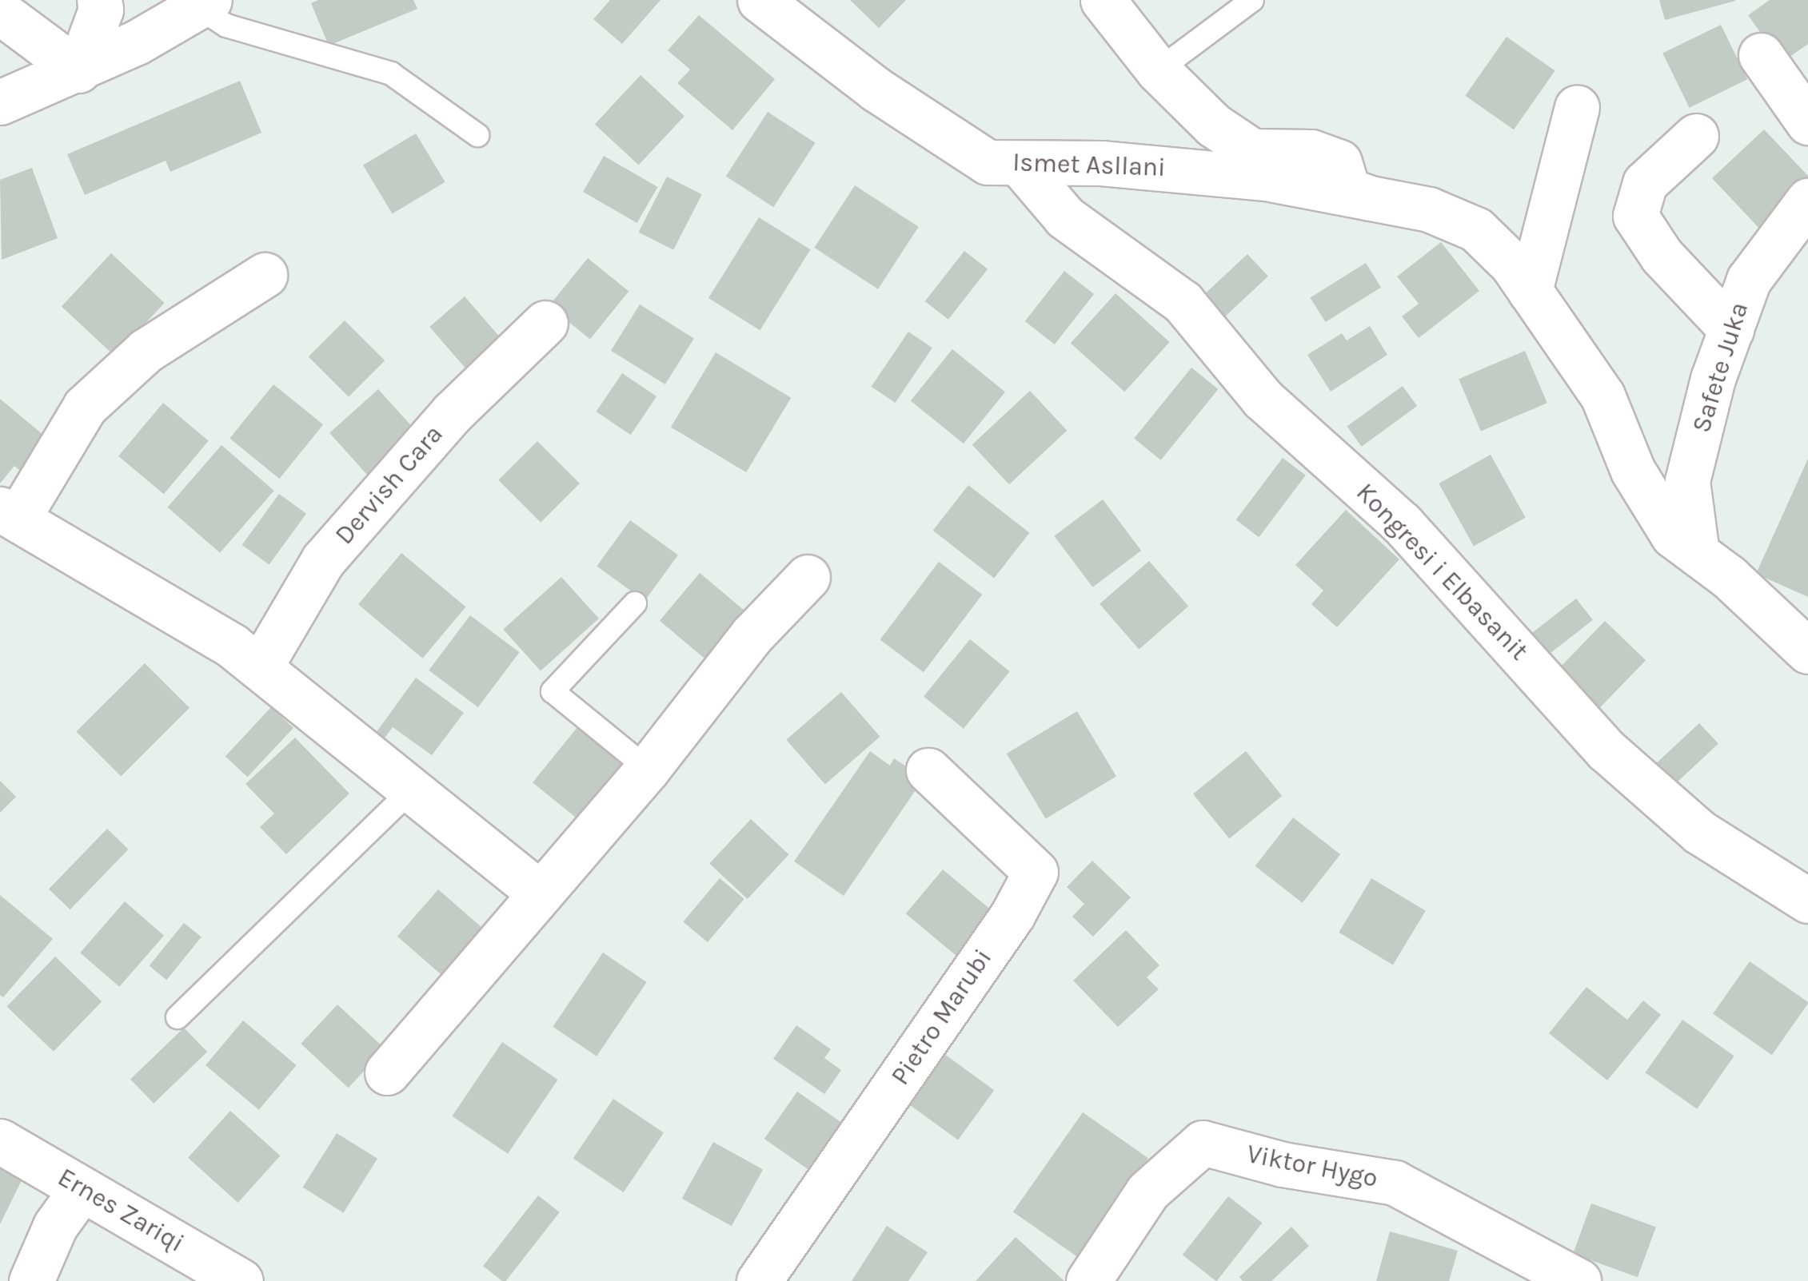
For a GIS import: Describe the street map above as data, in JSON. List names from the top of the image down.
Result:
{
  "streets": {
    "street": [
      "Ismet Asllani",
      "Safete Juka",
      "Dervish Cara",
      "Kongresi i Elbasanit",
      "Pietro Marubi",
      "Viktor Hygo",
      "Ernes Zariqi"
    ]
  },
  "crossings": [
    ["Ismet Asllani", "Safete Juka"],
    ["Ismet Asllani", "Kongresi i Elbasanit"]
  ]
}
